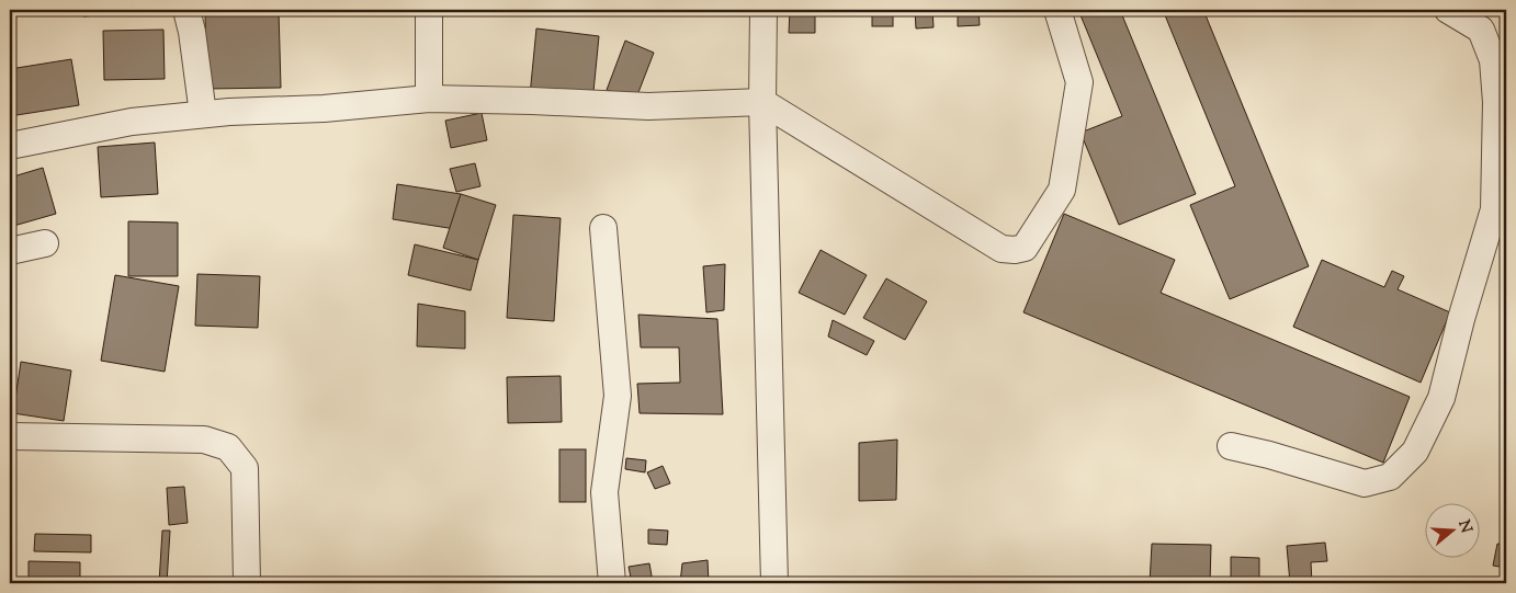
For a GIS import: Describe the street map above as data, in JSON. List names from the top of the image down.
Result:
{
  "north": "right"
}
